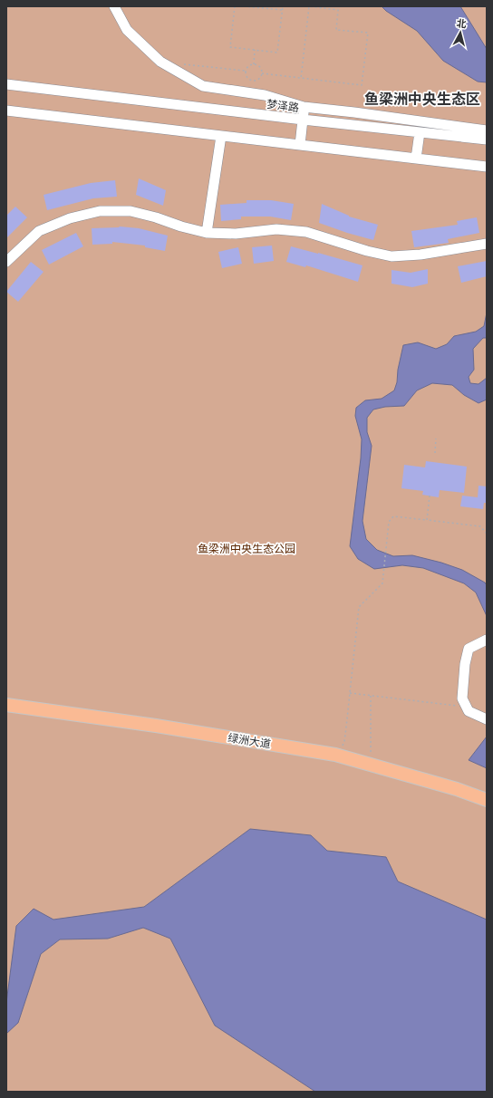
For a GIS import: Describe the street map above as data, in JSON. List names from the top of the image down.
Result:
{
  "streets": {
    "main road": ["绿洲大道"],
    "street": ["梦泽路"]
  },
  "districts": ["鱼梁洲中央生态区"],
  "parks": ["鱼梁洲中央生态公园"],
  "north": "top"
}
